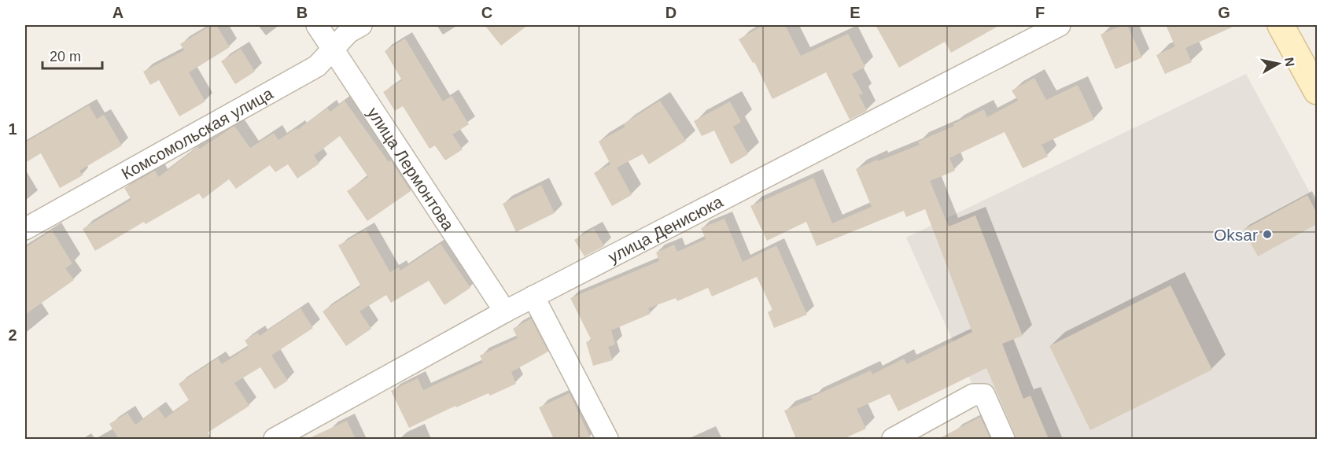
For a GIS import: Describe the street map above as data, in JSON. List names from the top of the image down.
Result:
{
  "streets": {
    "street": ["Комсомольская улица", "улица Лермонтова", "улица Денисюка"]
  },
  "crossings": [
    ["Комсомольская улица", "улица Лермонтова"],
    ["улица Лермонтова", "улица Денисюка"]
  ],
  "places": ["Oksar"],
  "scale_bar": "20 m",
  "north": "right",
  "grid": {
    "columns": [
      "A",
      "B",
      "C",
      "D",
      "E",
      "F",
      "G"
    ],
    "rows": ["1", "2"]
  }
}
